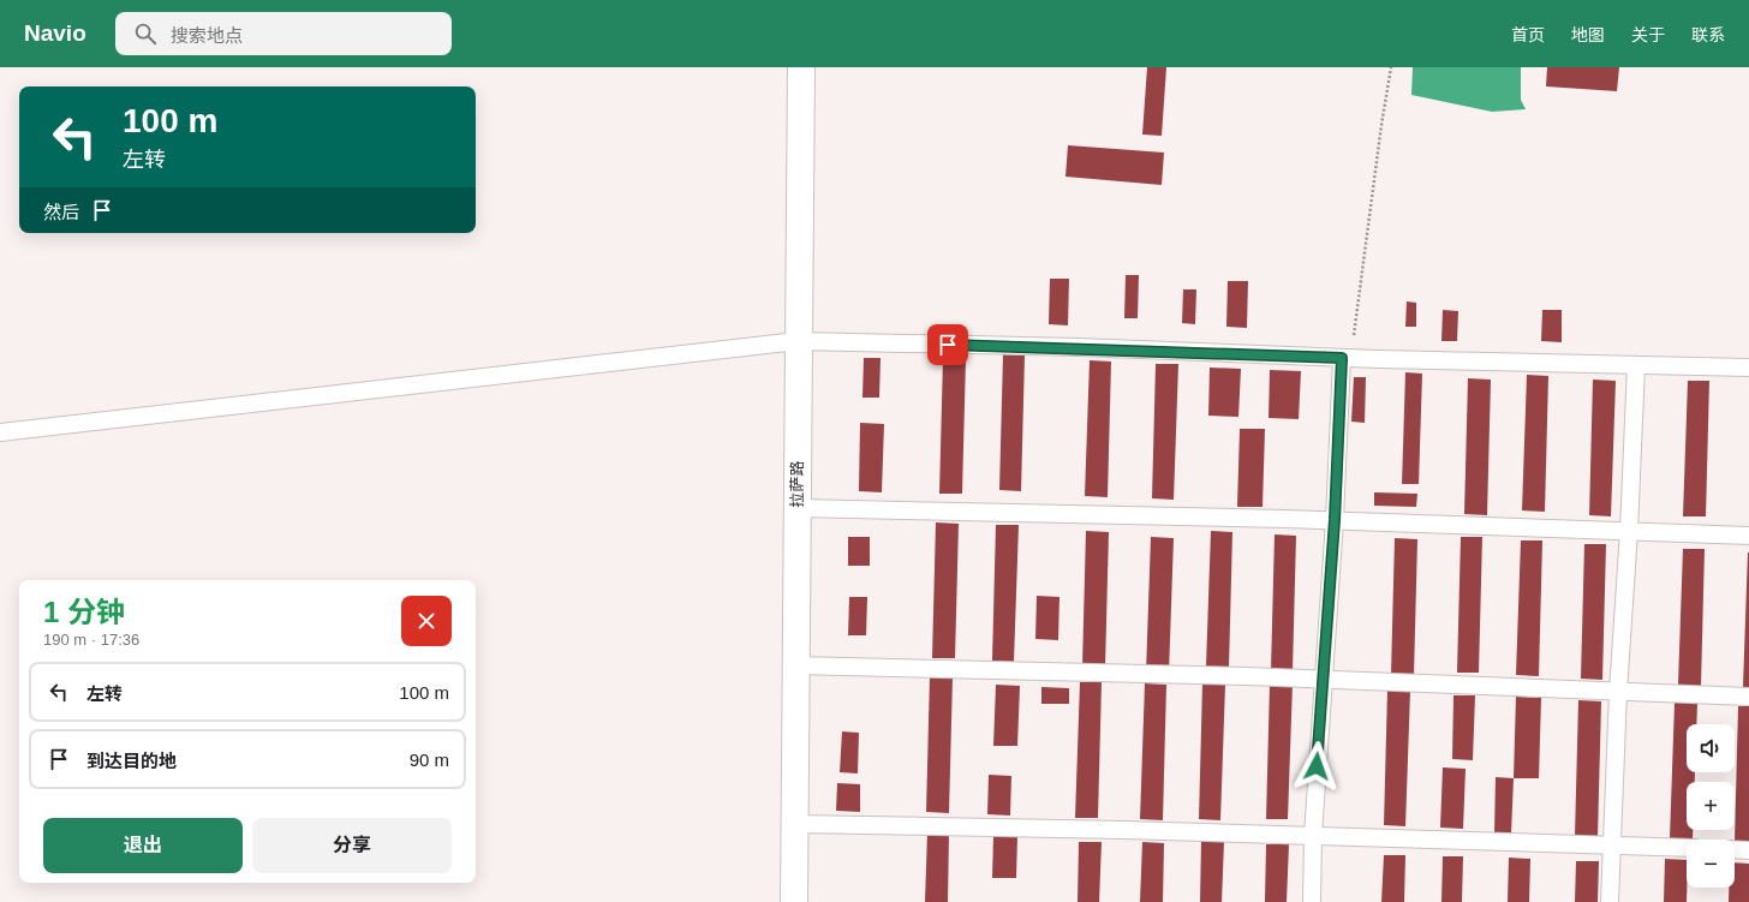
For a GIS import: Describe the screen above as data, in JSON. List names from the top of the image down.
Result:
{
  "streets": {
    "street": ["拉萨路"]
  },
  "page": {
    "header": "Navio",
    "search": "搜索地点",
    "nav": [
      "首页",
      "地图",
      "关于",
      "联系"
    ],
    "turn": ["100 m", "左转"],
    "then": "然后",
    "heading": ["1 分钟", "190 m · 17:36"],
    "list": [
      {
        "name": "左转",
        "value": "100 m"
      },
      {
        "name": "到达目的地",
        "value": "90 m"
      }
    ],
    "map_buttons": ["+", "−"],
    "buttons": ["退出", "分享"]
  }
}
